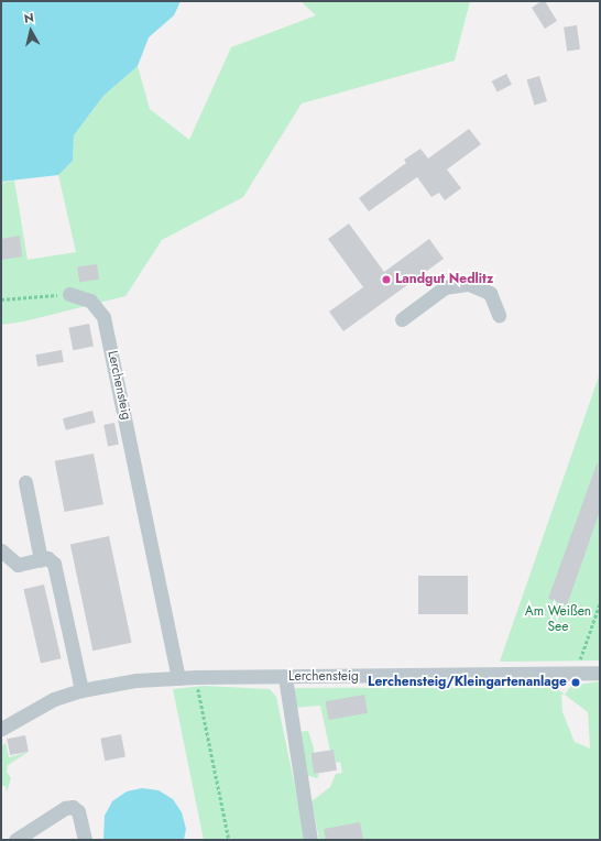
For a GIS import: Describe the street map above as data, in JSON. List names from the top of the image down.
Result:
{
  "streets": {
    "street": ["Lerchensteig"]
  },
  "parks": ["Am Weißen See"],
  "places": ["Landgut Nedlitz", "Lerchensteig/Kleingartenanlage"],
  "north": "top"
}
